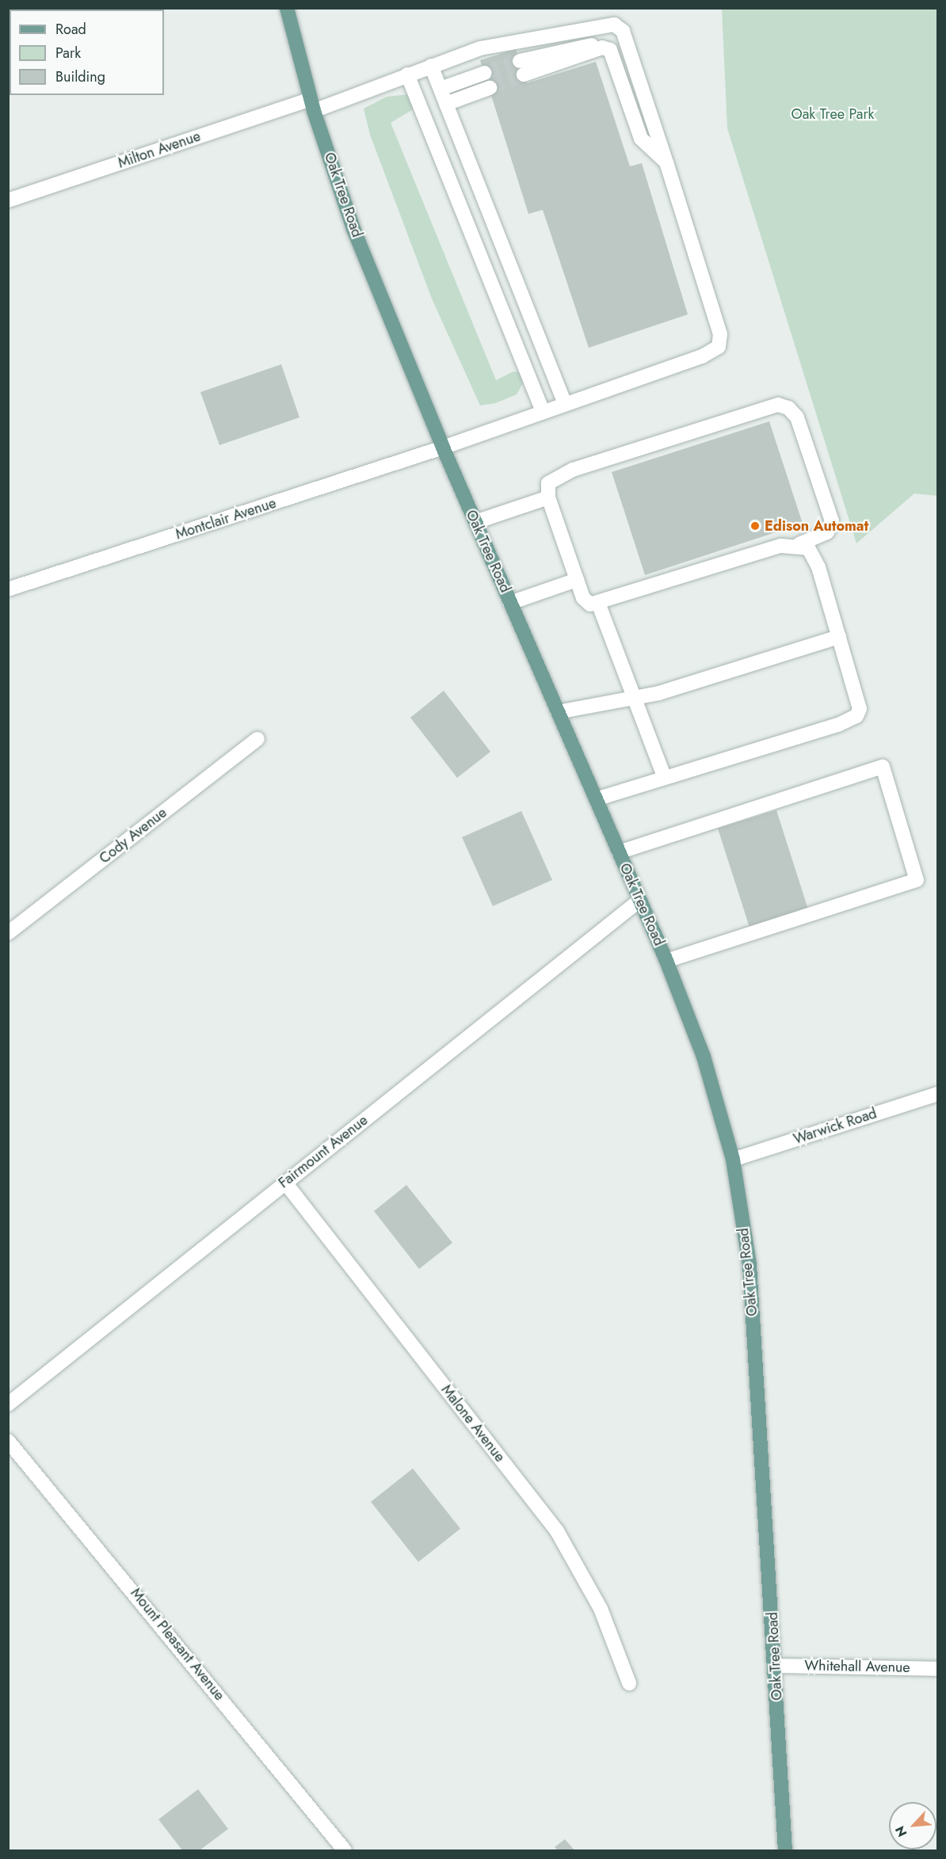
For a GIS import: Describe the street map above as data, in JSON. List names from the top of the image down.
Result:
{
  "streets": {
    "main road": ["Oak Tree Road"],
    "street": [
      "Milton Avenue",
      "Montclair Avenue",
      "Cody Avenue",
      "Warwick Road",
      "Fairmount Avenue",
      "Malone Avenue",
      "Mount Pleasant Avenue",
      "Whitehall Avenue"
    ]
  },
  "crossings": [
    ["Milton Avenue", "Oak Tree Road"],
    ["Milton Avenue", "Montclair Avenue"],
    ["Oak Tree Road", "Montclair Avenue"],
    ["Oak Tree Road", "Warwick Road"],
    ["Oak Tree Road", "Fairmount Avenue"],
    ["Oak Tree Road", "Whitehall Avenue"],
    ["Fairmount Avenue", "Malone Avenue"]
  ],
  "parks": ["Oak Tree Park"],
  "places": ["Edison Automat"],
  "legend": ["Road", "Park", "Building"],
  "north": "bottom left"
}
